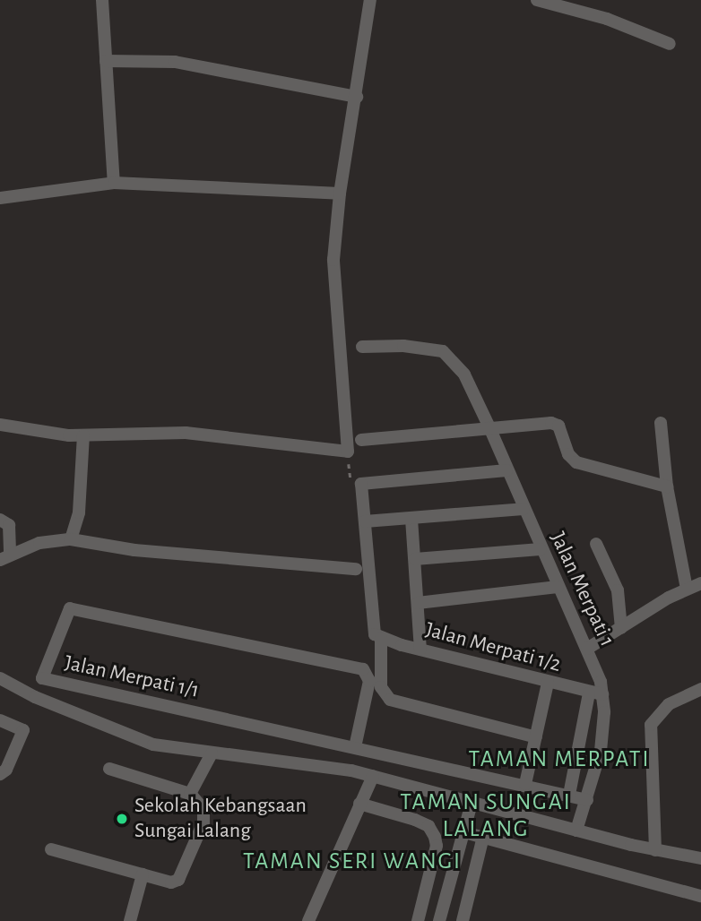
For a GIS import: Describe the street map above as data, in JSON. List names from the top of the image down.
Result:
{
  "streets": {
    "street": ["Jalan Merpati 1", "Jalan Merpati 1/2", "Jalan Merpati 1/1"]
  },
  "crossings": [
    ["Jalan Merpati 1", "Jalan Merpati 1/2"],
    ["Jalan Merpati 1", "Jalan Merpati 1/1"]
  ],
  "districts": ["TAMAN MERPATI", "TAMAN SUNGAI LALANG", "TAMAN SERI WANGI"],
  "places": ["Sekolah Kebangsaan Sungai Lalang"]
}
